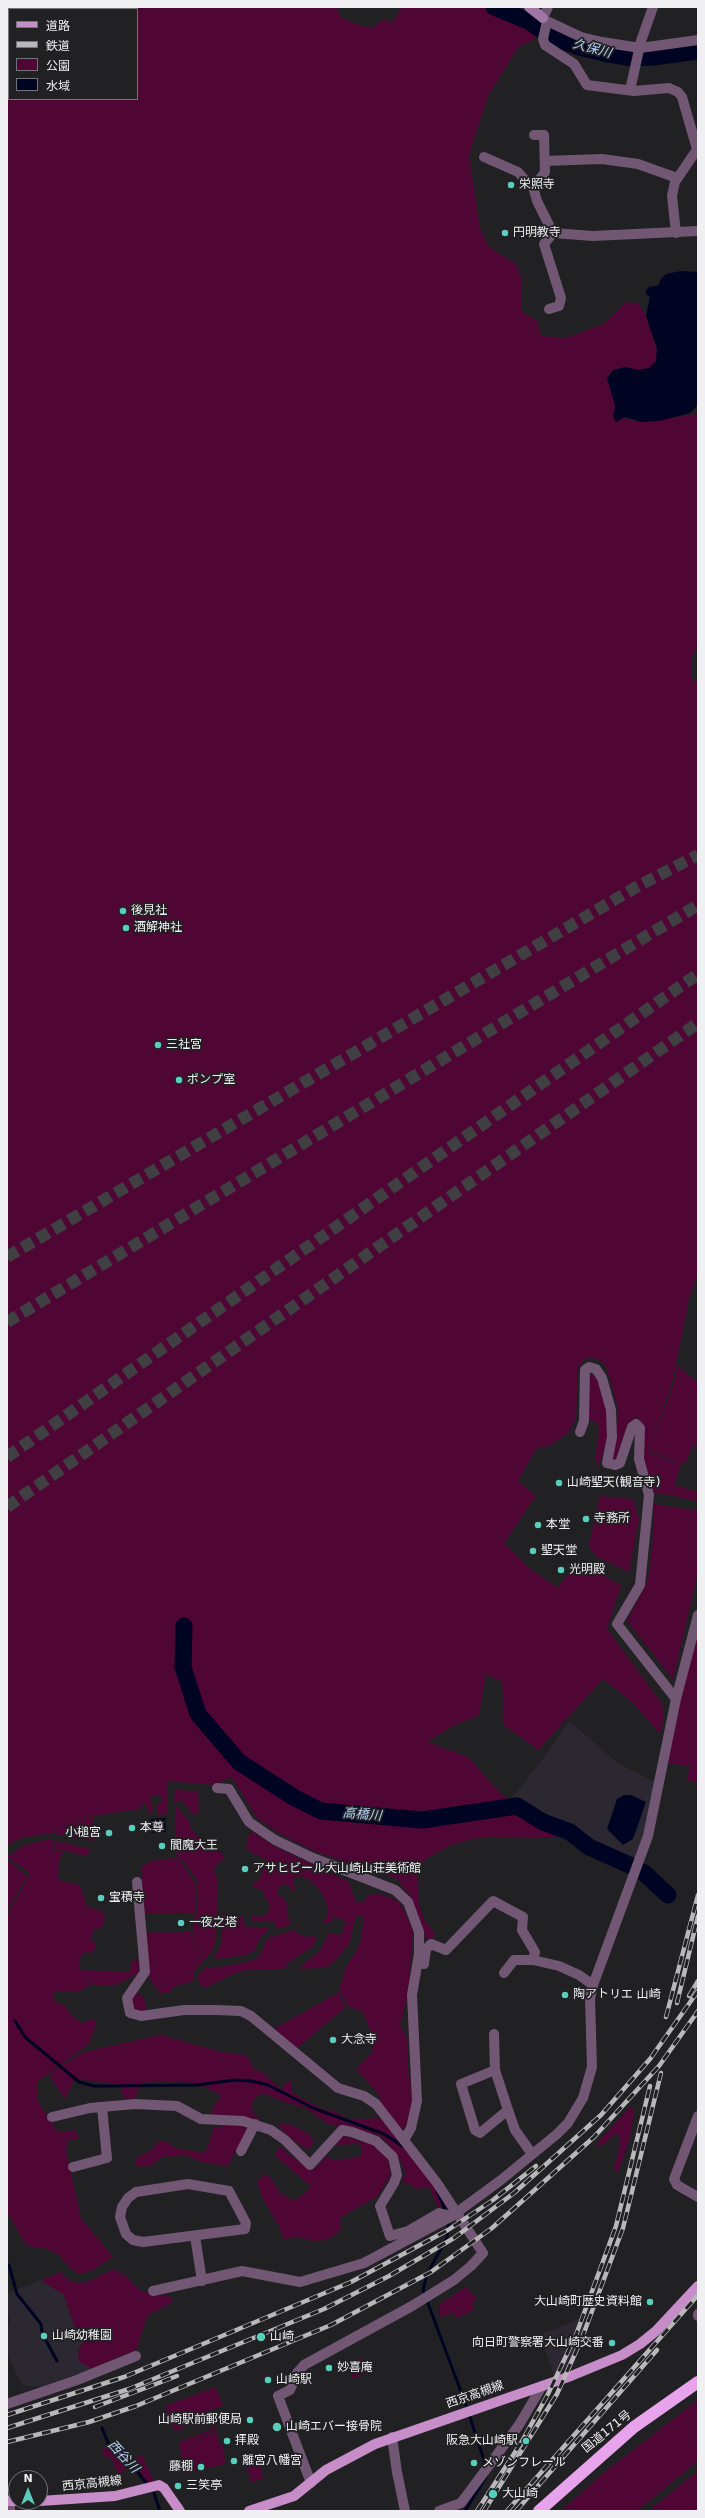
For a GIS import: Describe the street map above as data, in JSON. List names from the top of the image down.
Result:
{
  "streets": {
    "highway": ["国道171号"],
    "main road": ["西京高槻線"]
  },
  "water": ["久保川", "高橋川", "西谷川"],
  "places": [
    "栄照寺",
    "円明教寺",
    "後見社",
    "酒解神社",
    "三社宮",
    "ポンプ室",
    "山崎聖天(観音寺)",
    "寺務所",
    "本堂",
    "聖天堂",
    "光明殿",
    "本尊",
    "小槌宮",
    "閻魔大王",
    "アサヒビール大山崎山荘美術館",
    "宝積寺",
    "一夜之塔",
    "陶アトリエ 山崎",
    "大念寺",
    "大山崎町歴史資料館",
    "山崎幼稚園",
    "山崎",
    "向日町警察署大山崎交番",
    "妙喜庵",
    "山崎駅",
    "山崎駅前郵便局",
    "山崎エバー接骨院",
    "拝殿",
    "阪急大山崎駅",
    "離宮八幡宮",
    "メゾンフレール",
    "藤棚",
    "三笑亭",
    "大山崎"
  ],
  "legend": [
    "道路",
    "鉄道",
    "公園",
    "水域"
  ],
  "north": "top"
}
